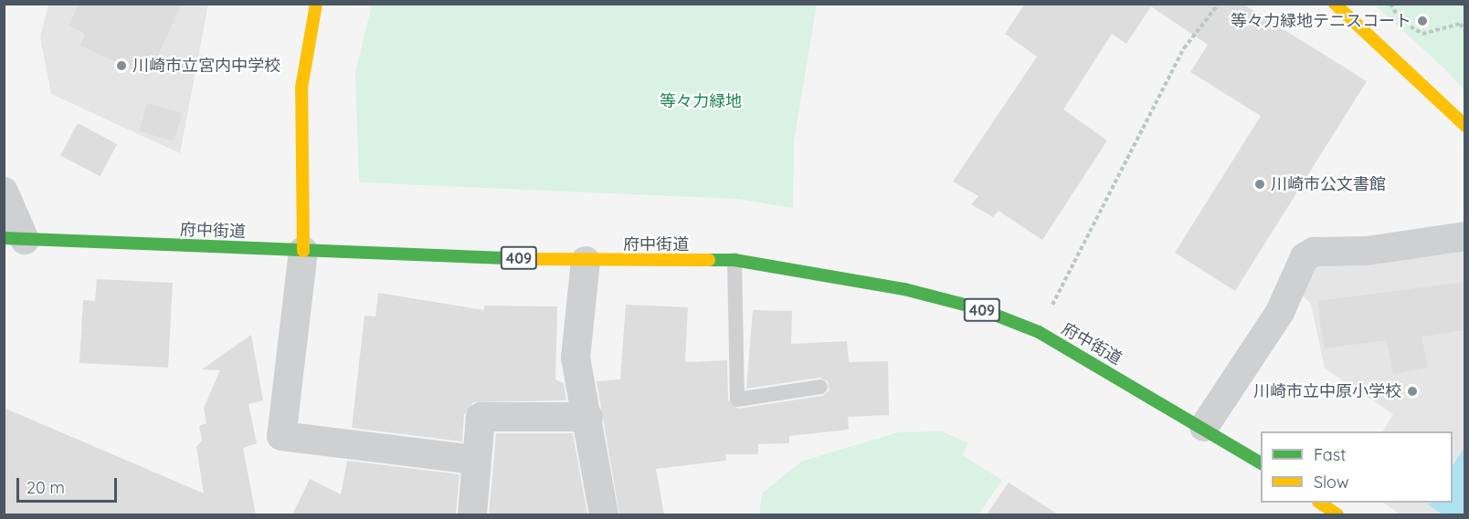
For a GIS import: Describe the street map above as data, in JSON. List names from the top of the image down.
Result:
{
  "streets": {
    "main road": ["府中街道", "409"]
  },
  "parks": ["等々力緑地"],
  "places": [
    "等々力緑地テニスコート",
    "川崎市立宮内中学校",
    "川崎市公文書館",
    "川崎市立中原小学校"
  ],
  "legend": ["Fast", "Slow"],
  "scale_bar": "20 m"
}
